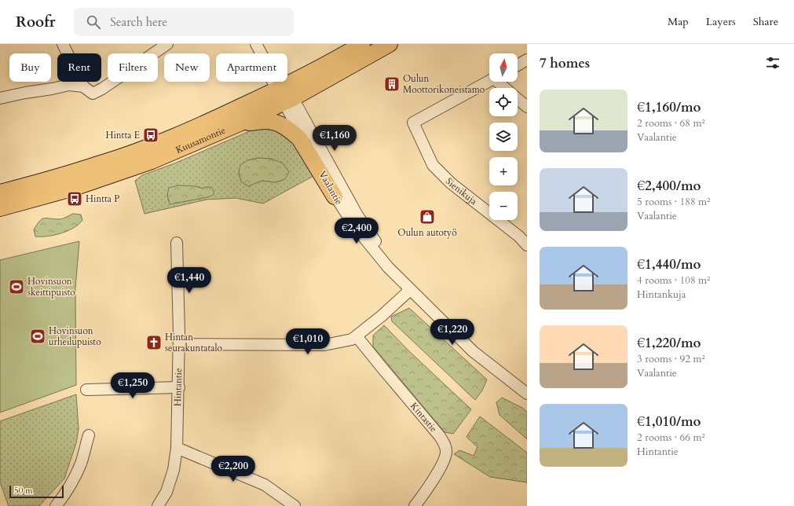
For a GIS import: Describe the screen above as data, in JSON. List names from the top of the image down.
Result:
{
  "streets": {
    "highway": ["Kuusamontie"],
    "street": [
      "Vaalantie",
      "Sienikuja",
      "Hintantie",
      "Kintastie"
    ]
  },
  "crossings": [
    ["Kuusamontie", "Vaalantie"]
  ],
  "places": {
    "building": ["Oulun Moottorikoneistamo"],
    "bus stop": ["Hintta E", "Hintta P"],
    "shop": ["Oulun autotyö"],
    "sports": ["Hovinsuon skeittipuisto", "Hovinsuon urheilupuisto"],
    "church": ["Hintan seurakuntatalo"]
  },
  "scale_bar": "50 m",
  "north": "top",
  "page": {
    "header": "Roofr",
    "search": "Search here",
    "nav": ["Map", "Layers", "Share"],
    "heading": "7 homes",
    "map_buttons": ["+", "−"],
    "chip": [
      "Buy",
      "Rent",
      "Filters",
      "New",
      "Apartment"
    ],
    "list": [
      {
        "name": "€1,160/mo",
        "note": "2 rooms · 68 m² · Vaalantie"
      },
      {
        "name": "€2,400/mo",
        "note": "5 rooms · 188 m² · Vaalantie"
      },
      {
        "name": "€1,440/mo",
        "note": "4 rooms · 108 m² · Hintankuja"
      },
      {
        "name": "€1,220/mo",
        "note": "3 rooms · 92 m² · Vaalantie"
      },
      {
        "name": "€1,010/mo",
        "note": "2 rooms · 66 m² · Hintantie"
      }
    ],
    "price": [
      "€1,160",
      "€2,400",
      "€1,440",
      "€1,220",
      "€1,010",
      "€1,250",
      "€2,200"
    ],
    "scale": "50 m"
  }
}
